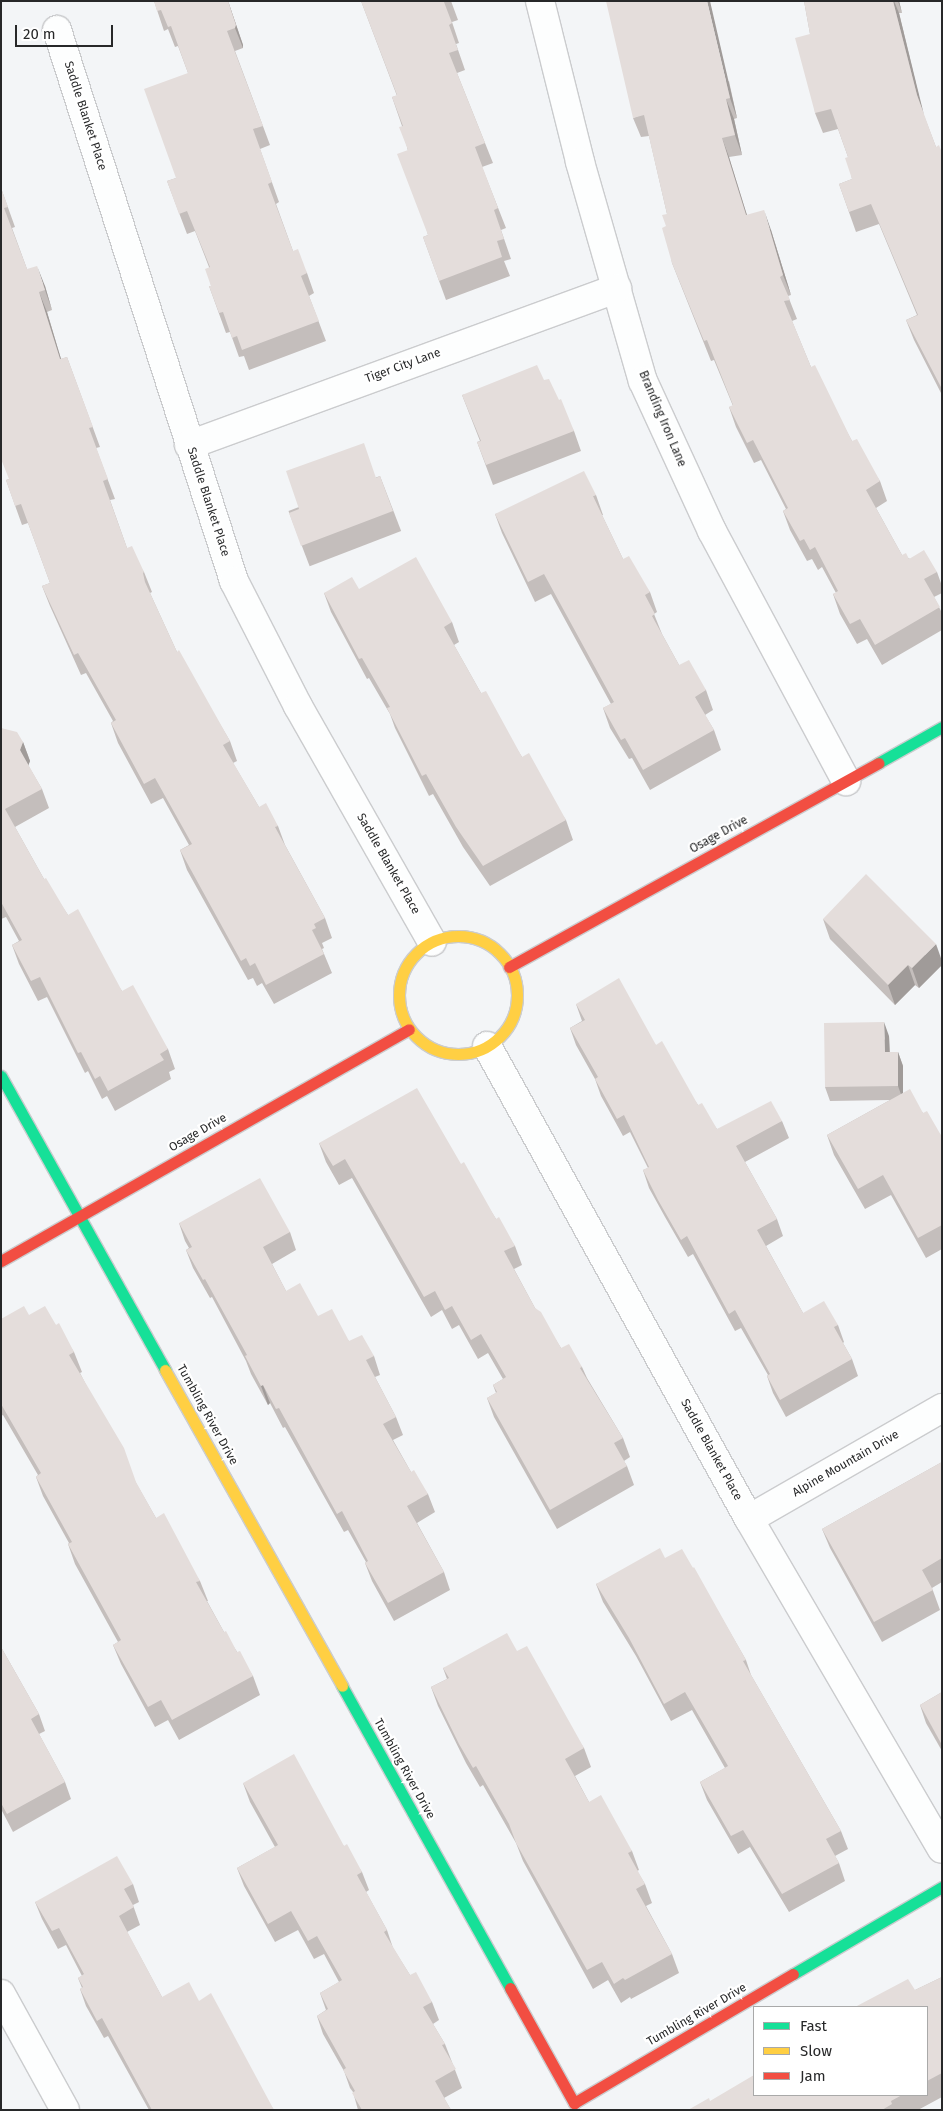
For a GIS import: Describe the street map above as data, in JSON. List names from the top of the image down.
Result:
{
  "streets": {
    "street": [
      "Saddle Blanket Place",
      "Tiger City Lane",
      "Branding Iron Lane",
      "Osage Drive",
      "Tumbling River Drive",
      "Alpine Mountain Drive"
    ]
  },
  "crossings": [
    ["Saddle Blanket Place", "Tiger City Lane"],
    ["Saddle Blanket Place", "Osage Drive"],
    ["Saddle Blanket Place", "Alpine Mountain Drive"],
    ["Tiger City Lane", "Branding Iron Lane"],
    ["Branding Iron Lane", "Osage Drive"],
    ["Osage Drive", "Tumbling River Drive"]
  ],
  "legend": ["Fast", "Slow", "Jam"],
  "scale_bar": "20 m"
}
